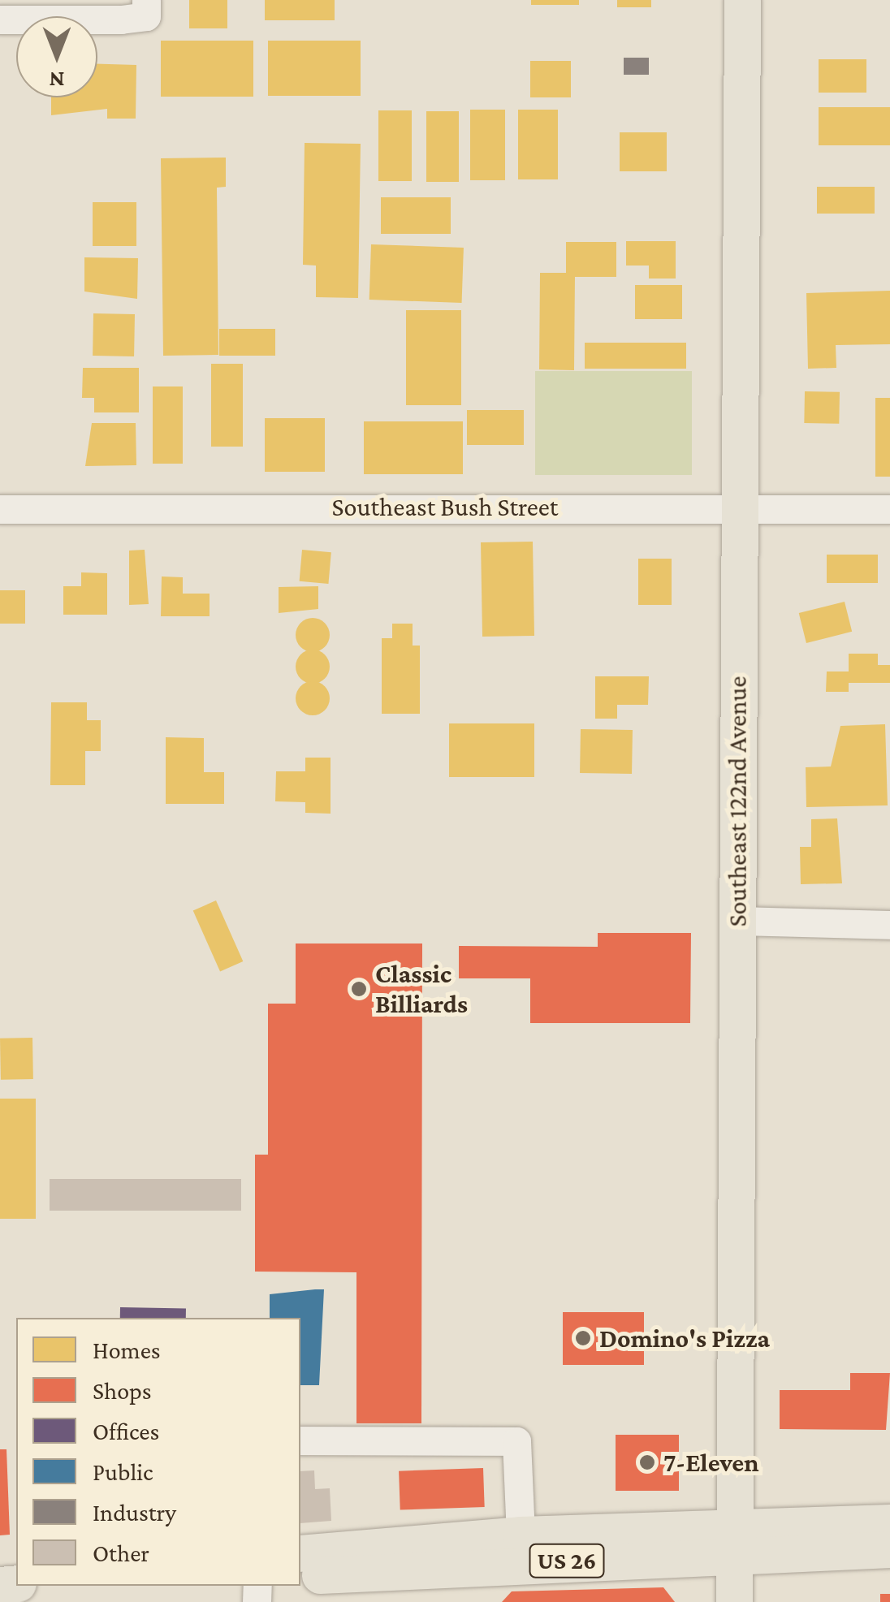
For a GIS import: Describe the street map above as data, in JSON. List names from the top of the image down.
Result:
{
  "streets": {
    "main road": ["Southeast 122nd Avenue", "US 26"],
    "street": ["Southeast Bush Street"]
  },
  "crossings": [
    ["Southeast Bush Street", "Southeast 122nd Avenue"],
    ["Southeast 122nd Avenue", "US 26"]
  ],
  "places": ["Classic Billiards", "Domino's Pizza", "7-Eleven"],
  "legend": [
    "Homes",
    "Shops",
    "Offices",
    "Public",
    "Industry",
    "Other"
  ],
  "north": "bottom"
}
